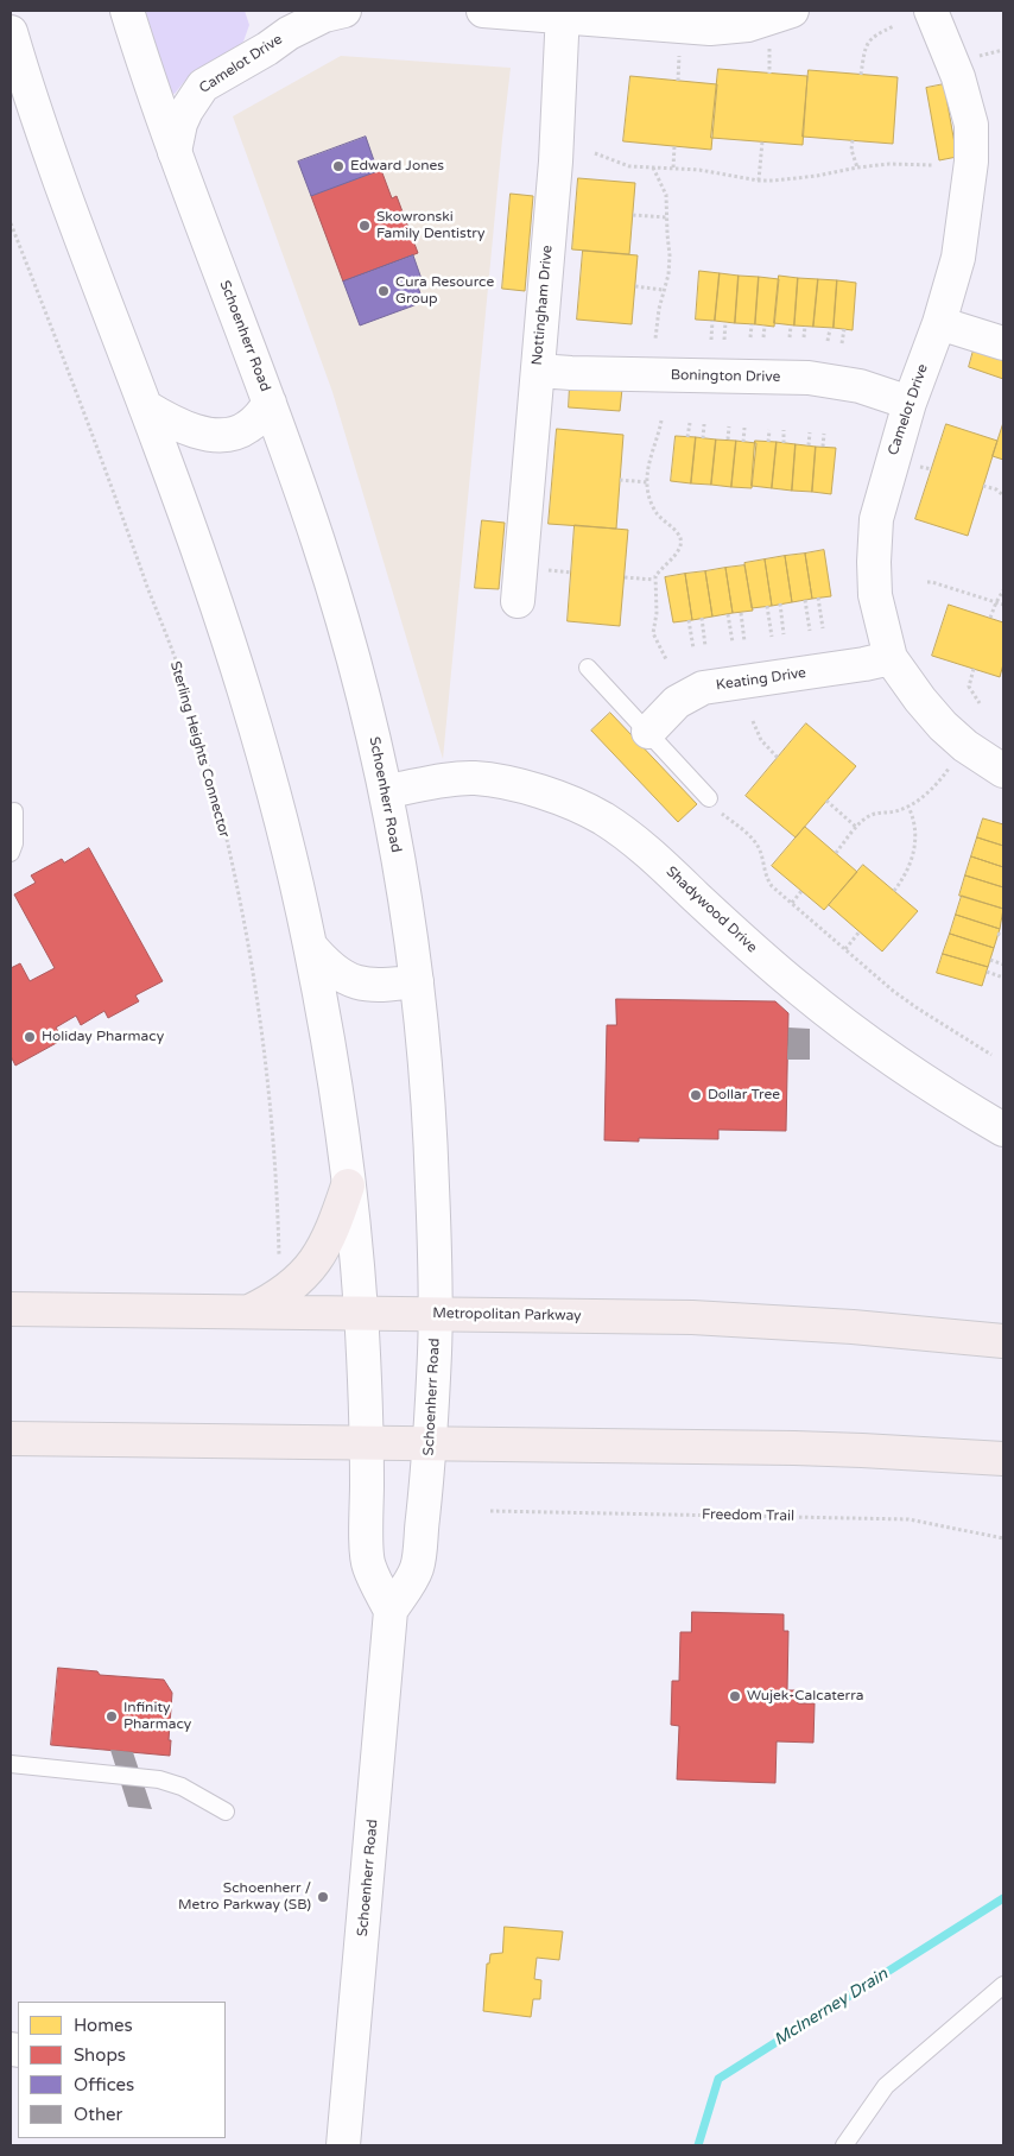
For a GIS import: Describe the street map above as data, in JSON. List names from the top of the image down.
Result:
{
  "streets": {
    "main road": [
      "Camelot Drive",
      "Nottingham Drive",
      "Schoenherr Road",
      "Bonington Drive",
      "Keating Drive",
      "Shadywood Drive",
      "Metropolitan Parkway"
    ],
    "path": ["Sterling Heights Connector", "Freedom Trail"]
  },
  "crossings": [
    ["Camelot Drive", "Schoenherr Road"],
    ["Camelot Drive", "Bonington Drive"],
    ["Camelot Drive", "Keating Drive"],
    ["Nottingham Drive", "Bonington Drive"],
    ["Schoenherr Road", "Shadywood Drive"],
    ["Schoenherr Road", "Metropolitan Parkway"]
  ],
  "water": ["McInerney Drain"],
  "places": [
    "Edward Jones",
    "Skowronski Family Dentistry",
    "Cura Resource Group",
    "Holiday Pharmacy",
    "Dollar Tree",
    "Wujek-Calcaterra",
    "Infinity Pharmacy",
    "Schoenherr / Metro Parkway (SB)"
  ],
  "legend": [
    "Homes",
    "Shops",
    "Offices",
    "Other"
  ]
}
